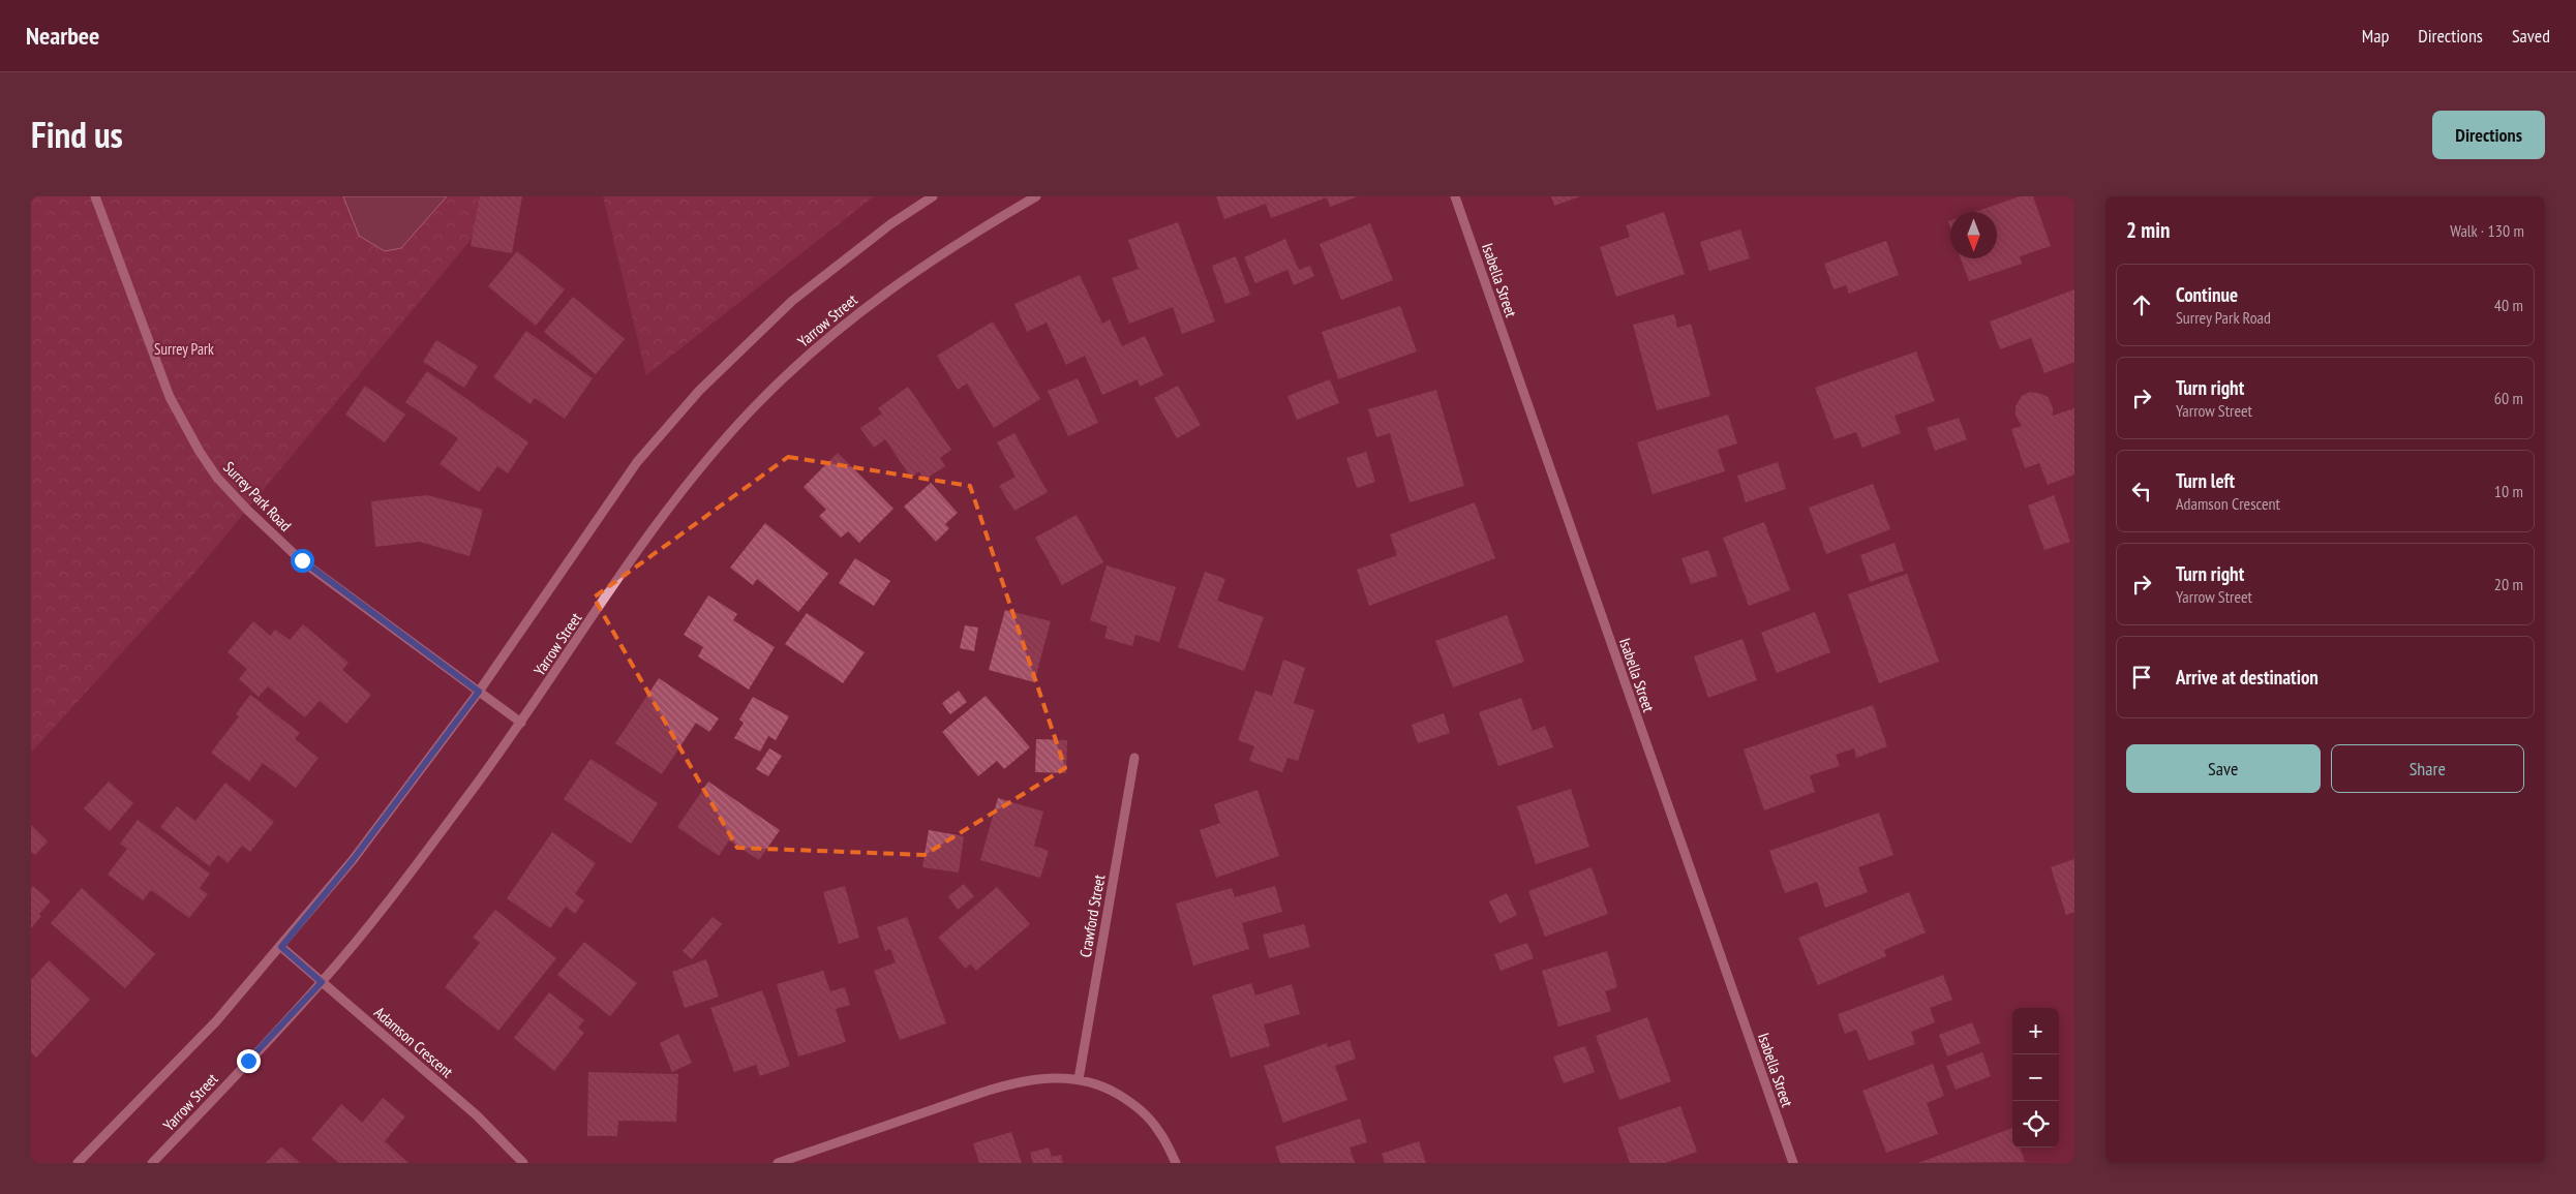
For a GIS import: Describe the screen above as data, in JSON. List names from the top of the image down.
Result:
{
  "streets": {
    "street": [
      "Isabella Street",
      "Yarrow Street",
      "Surrey Park Road",
      "Crawford Street",
      "Adamson Crescent"
    ]
  },
  "crossings": [
    ["Yarrow Street", "Surrey Park Road"],
    ["Yarrow Street", "Adamson Crescent"]
  ],
  "parks": ["Surrey Park"],
  "north": "bottom",
  "page": {
    "header": "Nearbee",
    "nav": ["Map", "Directions", "Saved"],
    "title": "Find us",
    "buttons": [
      "Directions",
      ["Save", "Share"]
    ],
    "heading": ["2 min", "Walk · 130 m"],
    "list": [
      ["Continue", "Surrey Park Road", "40 m"],
      ["Turn right", "Yarrow Street", "60 m"],
      ["Turn left", "Adamson Crescent", "10 m"],
      ["Turn right", "Yarrow Street", "20 m"],
      "Arrive at destination"
    ],
    "map_buttons": ["+", "−"]
  }
}
